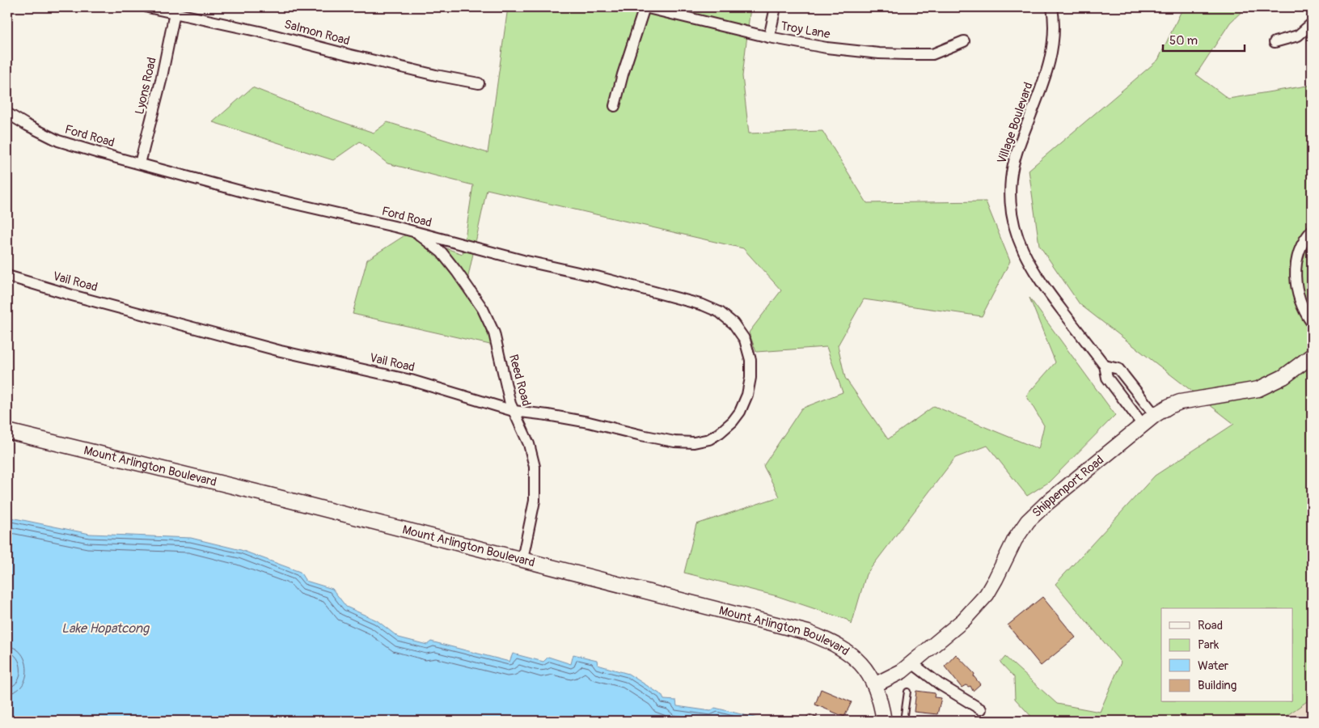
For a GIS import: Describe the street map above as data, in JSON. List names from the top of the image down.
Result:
{
  "streets": {
    "main road": ["Mount Arlington Boulevard", "Shippenport Road"],
    "street": [
      "Troy Lane",
      "Salmon Road",
      "Lyons Road",
      "Village Boulevard",
      "Ford Road",
      "Vail Road",
      "Reed Road"
    ]
  },
  "crossings": [
    ["Salmon Road", "Lyons Road"],
    ["Lyons Road", "Ford Road"],
    ["Village Boulevard", "Shippenport Road"],
    ["Ford Road", "Vail Road"],
    ["Ford Road", "Reed Road"],
    ["Vail Road", "Reed Road"],
    ["Reed Road", "Mount Arlington Boulevard"],
    ["Mount Arlington Boulevard", "Shippenport Road"]
  ],
  "water": ["Lake Hopatcong"],
  "legend": [
    "Road",
    "Park",
    "Water",
    "Building"
  ],
  "scale_bar": "50 m"
}
